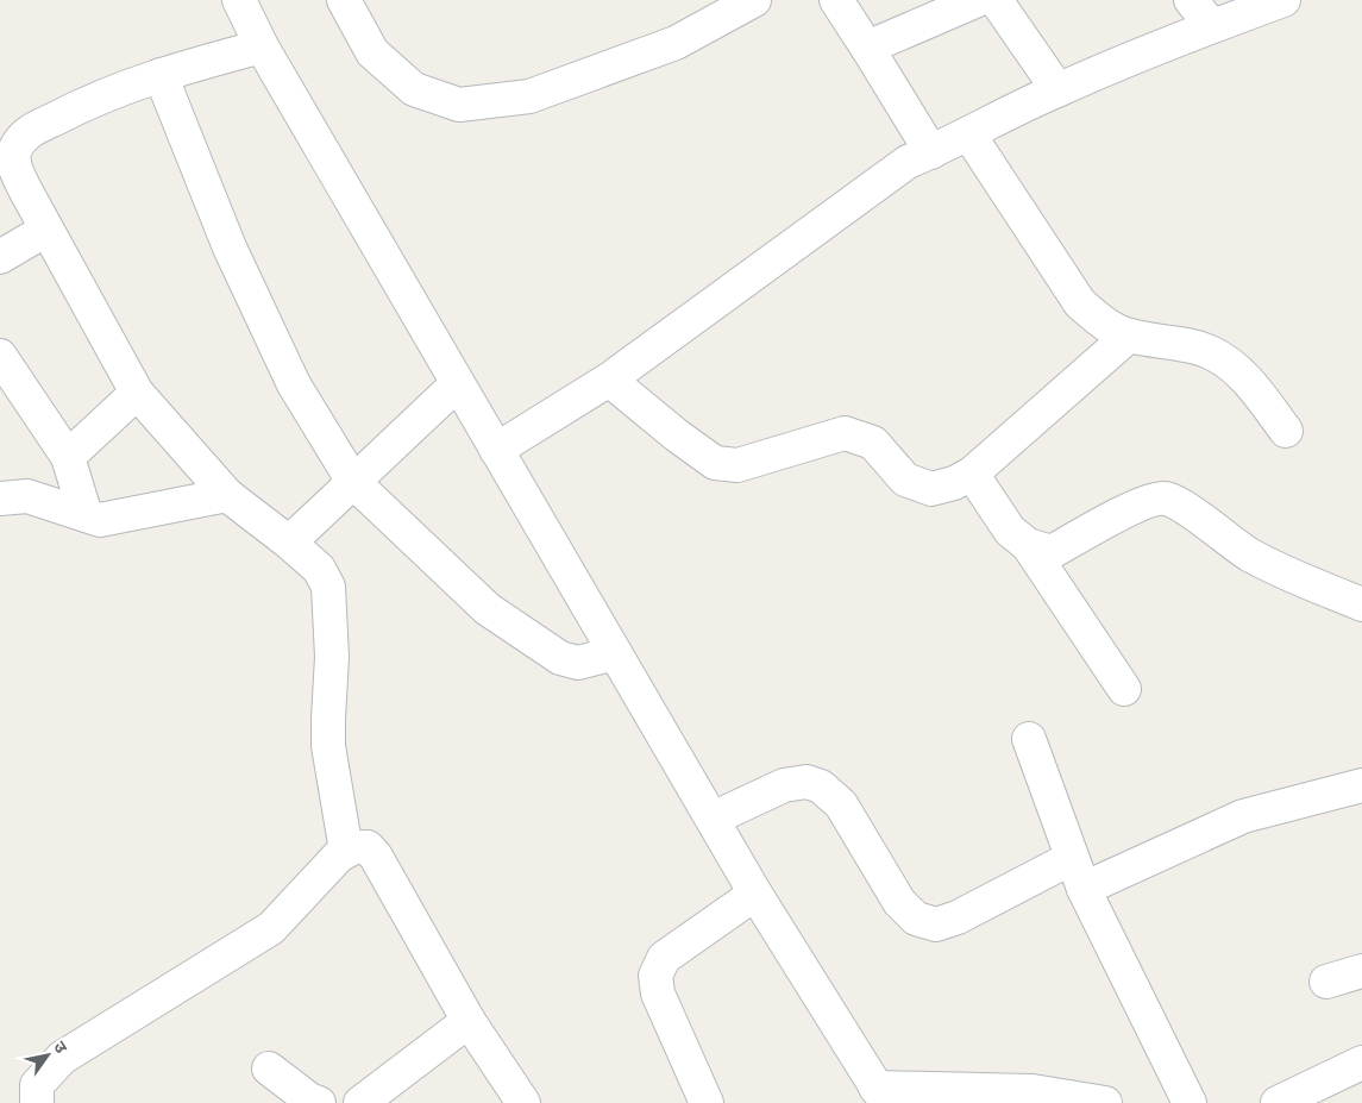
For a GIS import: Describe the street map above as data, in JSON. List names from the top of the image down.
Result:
{
  "north": "top right"
}
